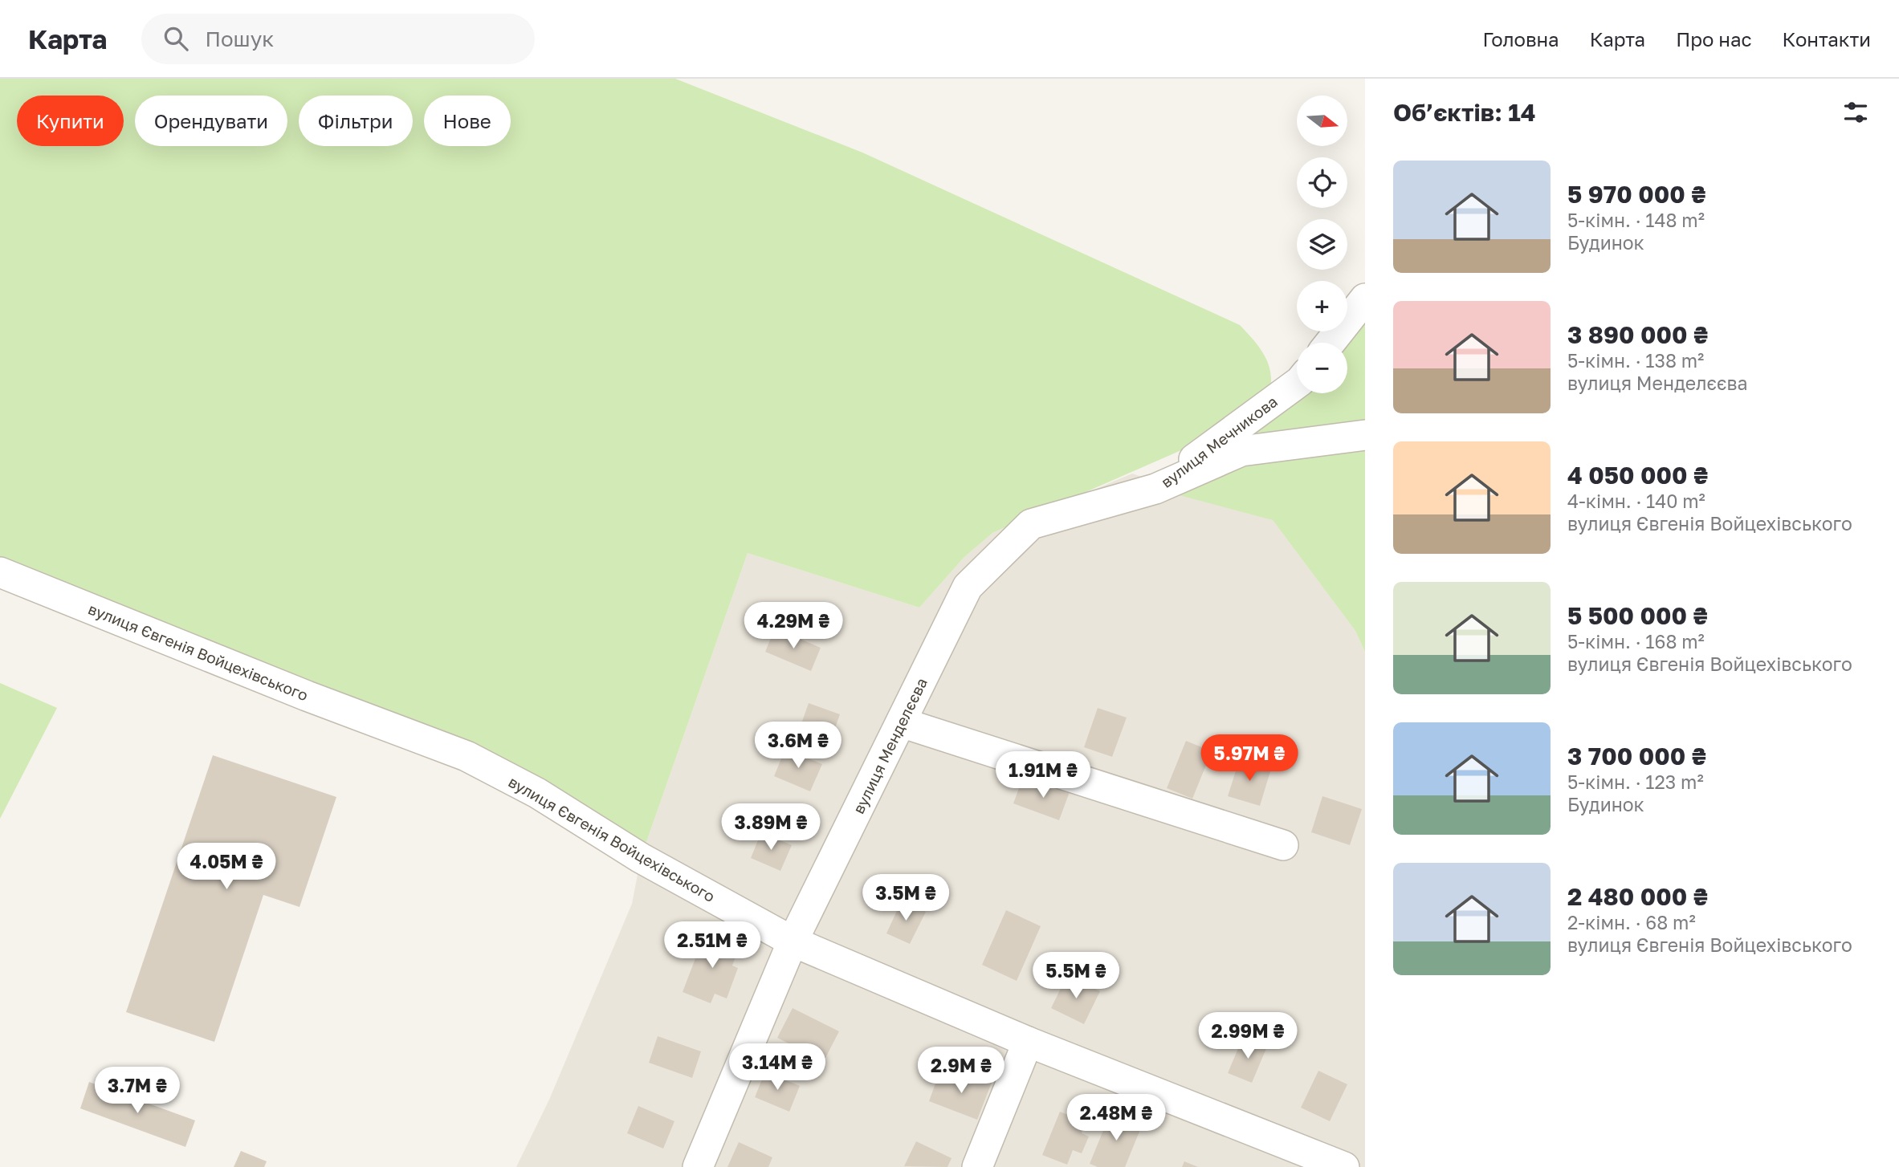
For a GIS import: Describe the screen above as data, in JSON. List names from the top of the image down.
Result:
{
  "streets": {
    "street": ["вулиця Мечникова", "вулиця Євгенія Войцехівського", "вулиця Менделєєва"]
  },
  "crossings": [
    ["вулиця Мечникова", "вулиця Менделєєва"],
    ["вулиця Євгенія Войцехівського", "вулиця Менделєєва"]
  ],
  "north": "right",
  "page": {
    "header": "Карта",
    "search": "Пошук",
    "nav": [
      "Головна",
      "Карта",
      "Про нас",
      "Контакти"
    ],
    "heading": "Об’єктів: 14",
    "map_buttons": ["+", "−"],
    "chip": [
      "Купити",
      "Орендувати",
      "Фільтри",
      "Нове"
    ],
    "list": [
      {
        "name": "5 970 000 ₴",
        "note": "5-кімн. · 148 m² · Будинок"
      },
      {
        "name": "3 890 000 ₴",
        "note": "5-кімн. · 138 m² · вулиця Менделєєва"
      },
      {
        "name": "4 050 000 ₴",
        "note": "4-кімн. · 140 m² · вулиця Євгенія Войцехівського"
      },
      {
        "name": "5 500 000 ₴",
        "note": "5-кімн. · 168 m² · вулиця Євгенія Войцехівського"
      },
      {
        "name": "3 700 000 ₴",
        "note": "5-кімн. · 123 m² · Будинок"
      },
      {
        "name": "2 480 000 ₴",
        "note": "2-кімн. · 68 m² · вулиця Євгенія Войцехівського"
      }
    ],
    "price": [
      "4.29M ₴",
      "3.6M ₴",
      "5.97M ₴",
      "1.91M ₴",
      "3.89M ₴",
      "4.05M ₴",
      "3.5M ₴",
      "2.51M ₴",
      "5.5M ₴",
      "2.99M ₴",
      "3.14M ₴",
      "2.9M ₴",
      "3.7M ₴",
      "2.48M ₴"
    ]
  }
}
